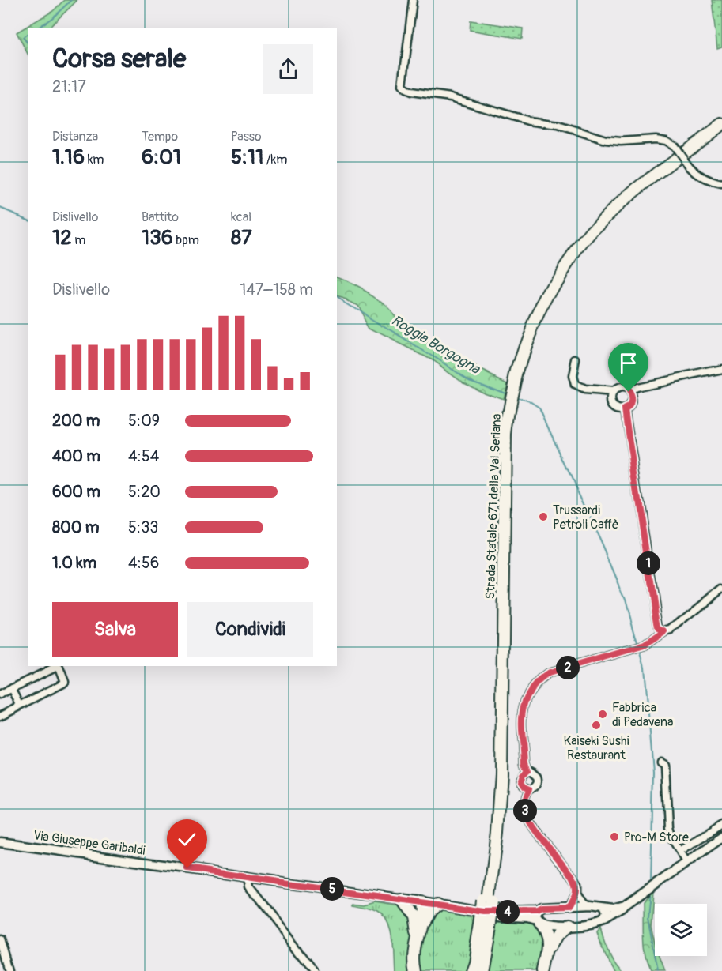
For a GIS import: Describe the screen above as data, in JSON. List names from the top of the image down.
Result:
{
  "streets": {
    "highway": ["Strada Statale 671 della Val Seriana"],
    "street": ["Via Giuseppe Garibaldi"]
  },
  "crossings": [
    ["Strada Statale 671 della Val Seriana", "Via Giuseppe Garibaldi"]
  ],
  "water": ["Roggia Borgogna"],
  "places": [
    "Trussardi Petroli Caffè",
    "Fabbrica di Pedavena",
    "Kaiseki Sushi Restaurant",
    "Pro-M Store"
  ],
  "page": {
    "heading": ["Corsa serale", "21:17"],
    "stats": [
      ["Distanza", "1.16 km"],
      ["Tempo", "6:01"],
      ["Passo", "5:11 /km"],
      ["Dislivello", "12 m"],
      ["Battito", "136 bpm"],
      ["kcal", "87"]
    ],
    "chart": ["Dislivello", "147–158 m"],
    "list": [
      {
        "name": "200 m",
        "note": "5:09"
      },
      {
        "name": "400 m",
        "note": "4:54"
      },
      {
        "name": "600 m",
        "note": "5:20"
      },
      {
        "name": "800 m",
        "note": "5:33"
      },
      {
        "name": "1.0 km",
        "note": "4:56"
      }
    ],
    "pins": [
      "1",
      "2",
      "3",
      "5",
      "4"
    ],
    "buttons": ["Salva", "Condividi"]
  }
}
